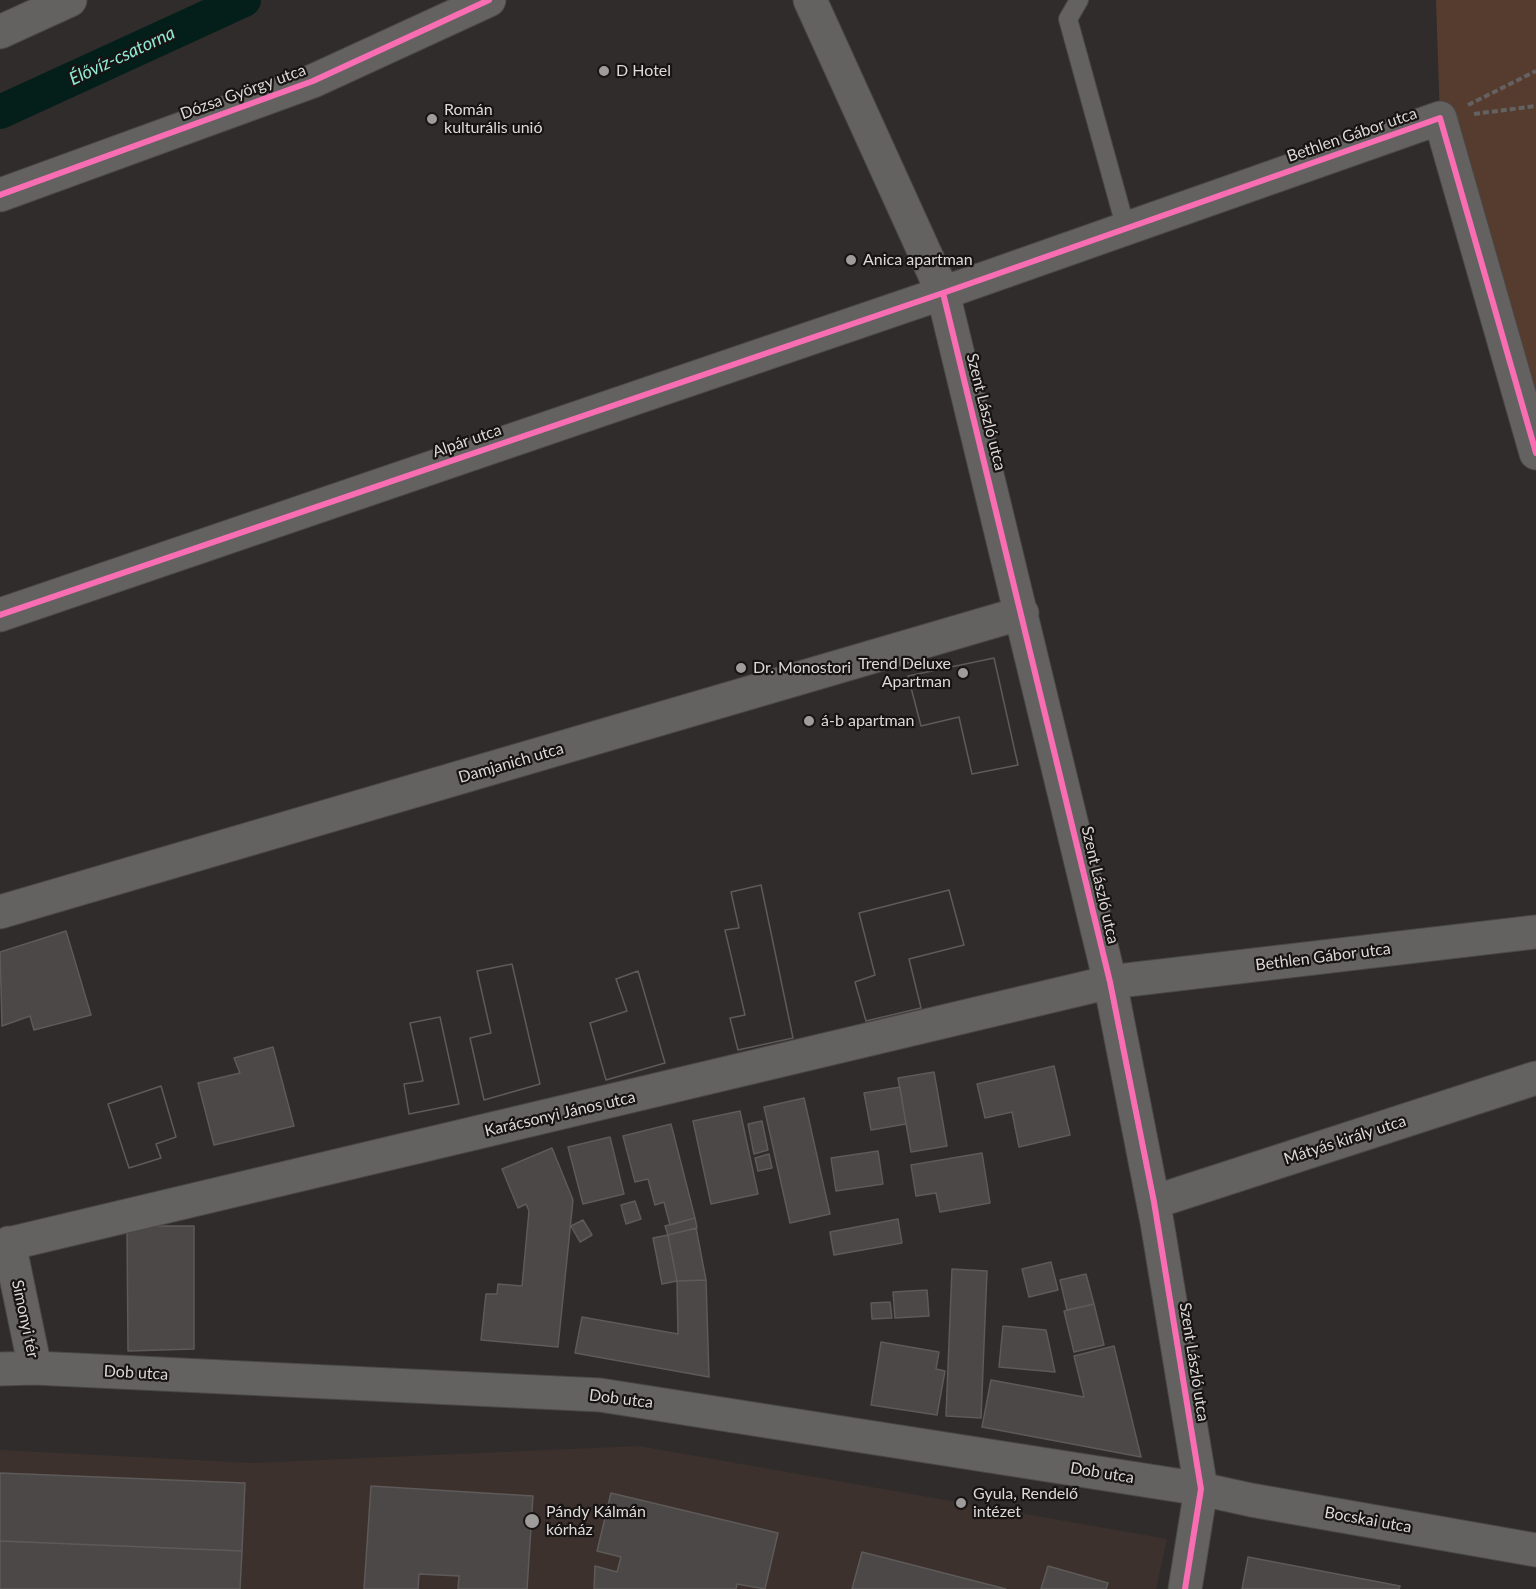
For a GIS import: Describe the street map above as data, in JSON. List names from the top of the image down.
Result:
{
  "streets": {
    "street": [
      "Dózsa György utca",
      "Bethlen Gábor utca",
      "Szent László utca",
      "Alpár utca",
      "Damjanich utca",
      "Karácsonyi János utca",
      "Mátyás király utca",
      "Simonyi tér",
      "Dob utca",
      "Bocskai utca"
    ]
  },
  "crossings": [
    ["Bethlen Gábor utca", "Szent László utca"],
    ["Bethlen Gábor utca", "Alpár utca"],
    ["Bethlen Gábor utca", "Karácsonyi János utca"],
    ["Szent László utca", "Alpár utca"],
    ["Szent László utca", "Damjanich utca"],
    ["Szent László utca", "Karácsonyi János utca"],
    ["Szent László utca", "Mátyás király utca"],
    ["Szent László utca", "Dob utca"],
    ["Szent László utca", "Bocskai utca"],
    ["Karácsonyi János utca", "Simonyi tér"],
    ["Simonyi tér", "Dob utca"],
    ["Dob utca", "Bocskai utca"]
  ],
  "water": ["Élővíz-csatorna"],
  "places": [
    "D Hotel",
    "Román kulturális unió",
    "Anica apartman",
    "Dr. Monostori",
    "Trend Deluxe Apartman",
    "á-b apartman",
    "Gyula, Rendelő intézet",
    "Pándy Kálmán kórház"
  ]
}
